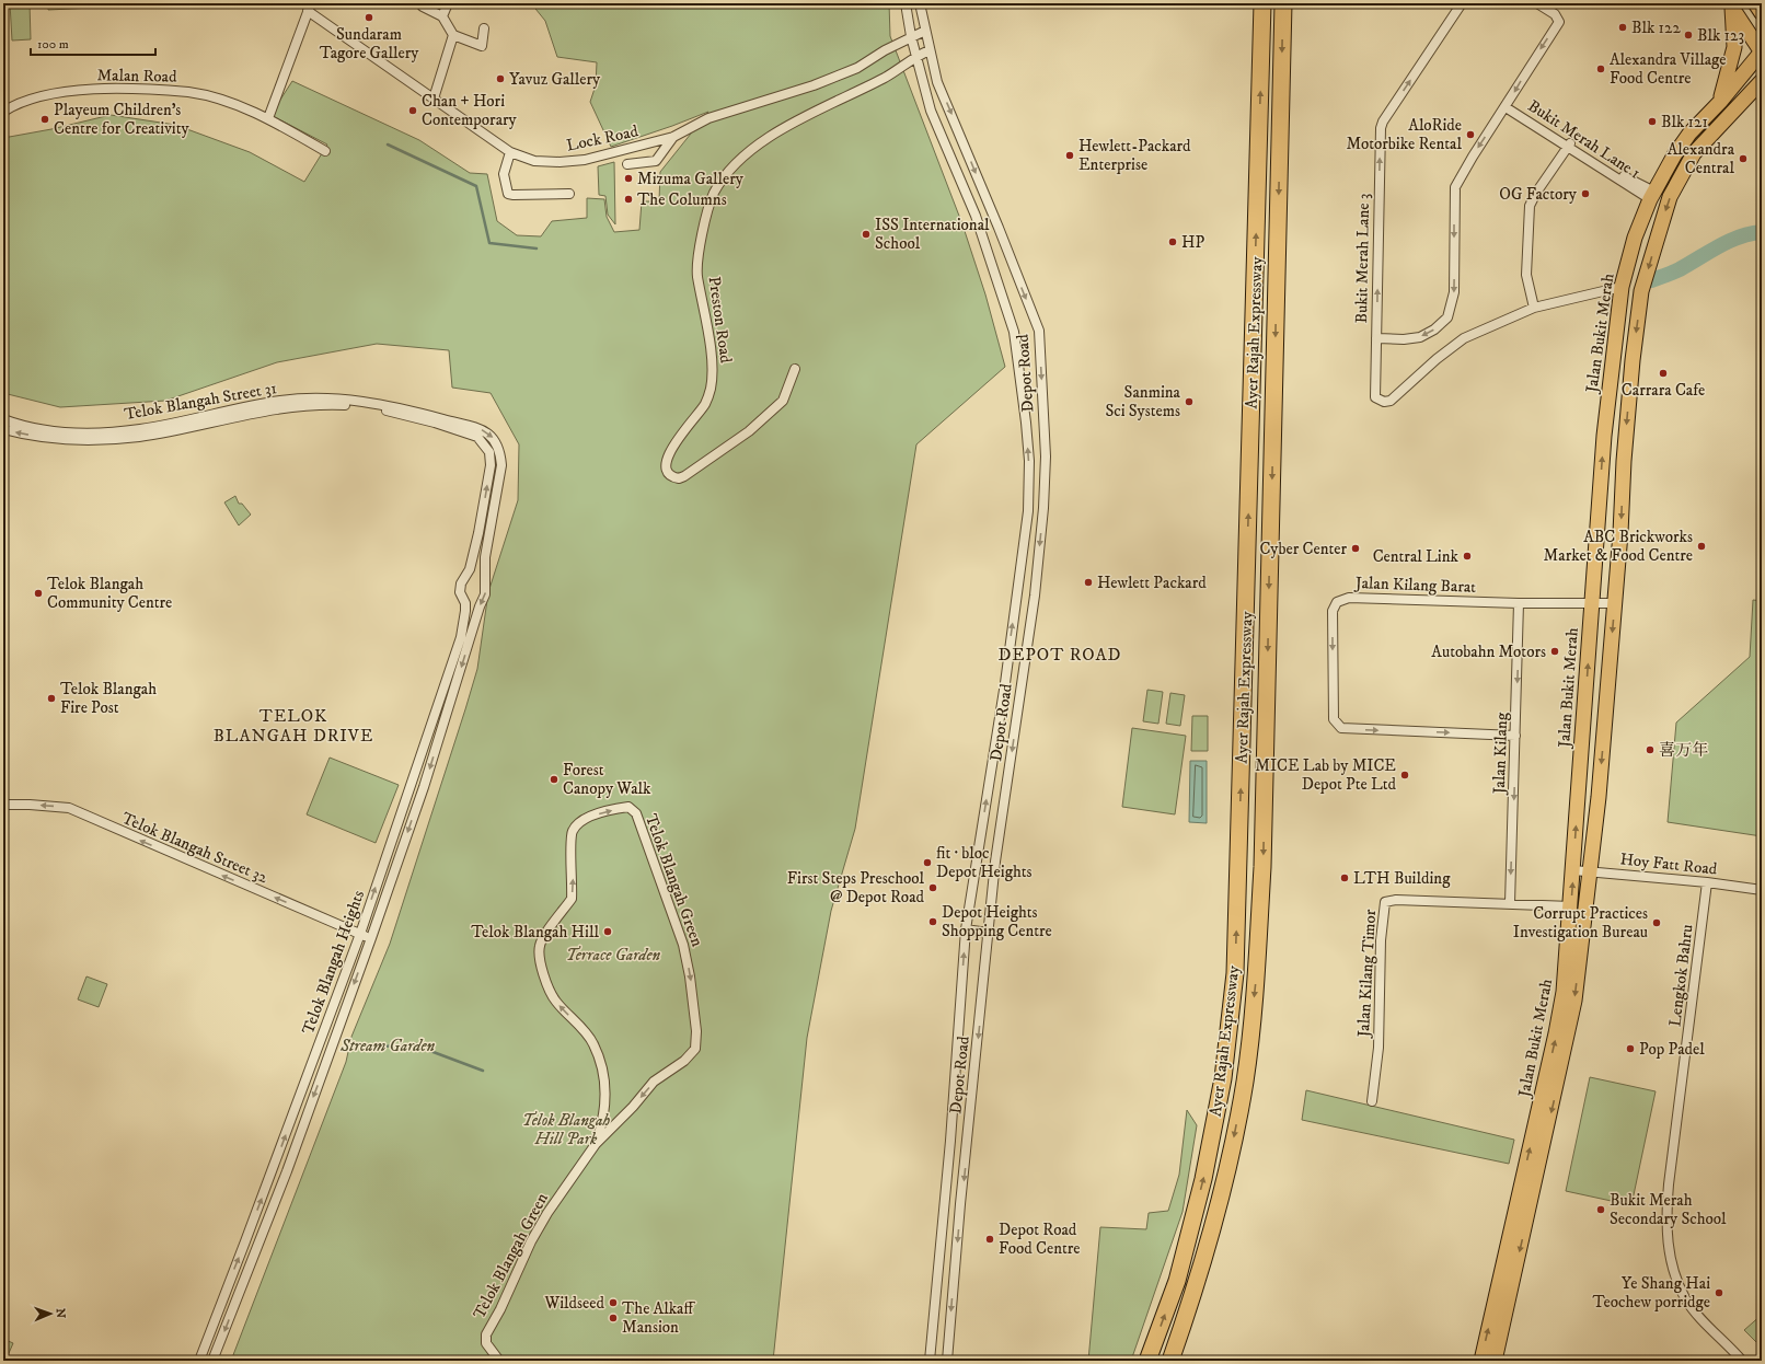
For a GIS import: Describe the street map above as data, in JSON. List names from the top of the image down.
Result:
{
  "streets": {
    "highway": ["Ayer Rajah Expressway"],
    "main road": ["Jalan Bukit Merah"],
    "street": [
      "Malan Road",
      "Lock Road",
      "Bukit Merah Lane 1",
      "Bukit Merah Lane 3",
      "Preston Road",
      "Depot Road",
      "Telok Blangah Street 31",
      "Jalan Kilang Barat",
      "Jalan Kilang",
      "Telok Blangah Street 32",
      "Hoy Fatt Road",
      "Telok Blangah Green",
      "Telok Blangah Heights",
      "Jalan Kilang Timor",
      "Lengkok Bahru"
    ]
  },
  "crossings": [
    ["Lock Road", "Depot Road"],
    ["Bukit Merah Lane 1", "Bukit Merah Lane 3"],
    ["Bukit Merah Lane 1", "Jalan Bukit Merah"],
    ["Preston Road", "Depot Road"],
    ["Jalan Bukit Merah", "Jalan Kilang Barat"],
    ["Jalan Bukit Merah", "Hoy Fatt Road"],
    ["Jalan Bukit Merah", "Jalan Kilang Timor"],
    ["Telok Blangah Street 31", "Telok Blangah Heights"],
    ["Jalan Kilang Barat", "Jalan Kilang"],
    ["Jalan Kilang", "Jalan Kilang Timor"],
    ["Telok Blangah Street 32", "Telok Blangah Heights"],
    ["Hoy Fatt Road", "Lengkok Bahru"]
  ],
  "one_way": ["Bukit Merah Lane 1", "Jalan Kilang", "Telok Blangah Street 32"],
  "districts": ["DEPOT ROAD", "TELOK BLANGAH DRIVE"],
  "parks": ["Terrace Garden", "Stream Garden", "Telok Blangah Hill Park"],
  "places": [
    "Sundaram Tagore Gallery",
    "Blk 122",
    "Blk 123",
    "Alexandra Village Food Centre",
    "Yavuz Gallery",
    "Chan + Hori Contemporary",
    "Playeum Children's Centre for Creativity",
    "Blk 121",
    "AloRide Motorbike Rental",
    "Hewlett-Packard Enterprise",
    "Alexandra Central",
    "Mizuma Gallery",
    "OG Factory",
    "The Columns",
    "ISS International School",
    "HP",
    "Carrara Cafe",
    "Sanmina Sci Systems",
    "ABC Brickworks Market & Food Centre",
    "Cyber Center",
    "Central Link",
    "Hewlett Packard",
    "Telok Blangah Community Centre",
    "Autobahn Motors",
    "Telok Blangah Fire Post",
    "喜万年",
    "MICE Lab by MICE Depot Pte Ltd",
    "Forest Canopy Walk",
    "fit · bloc Depot Heights",
    "LTH Building",
    "First Steps Preschool @ Depot Road",
    "Depot Heights Shopping Centre",
    "Corrupt Practices Investigation Bureau",
    "Telok Blangah Hill",
    "Pop Padel",
    "Bukit Merah Secondary School",
    "Depot Road Food Centre",
    "Ye Shang Hai Teochew porridge",
    "Wildseed",
    "The Alkaff Mansion"
  ],
  "scale_bar": "100 m",
  "north": "right"
}
